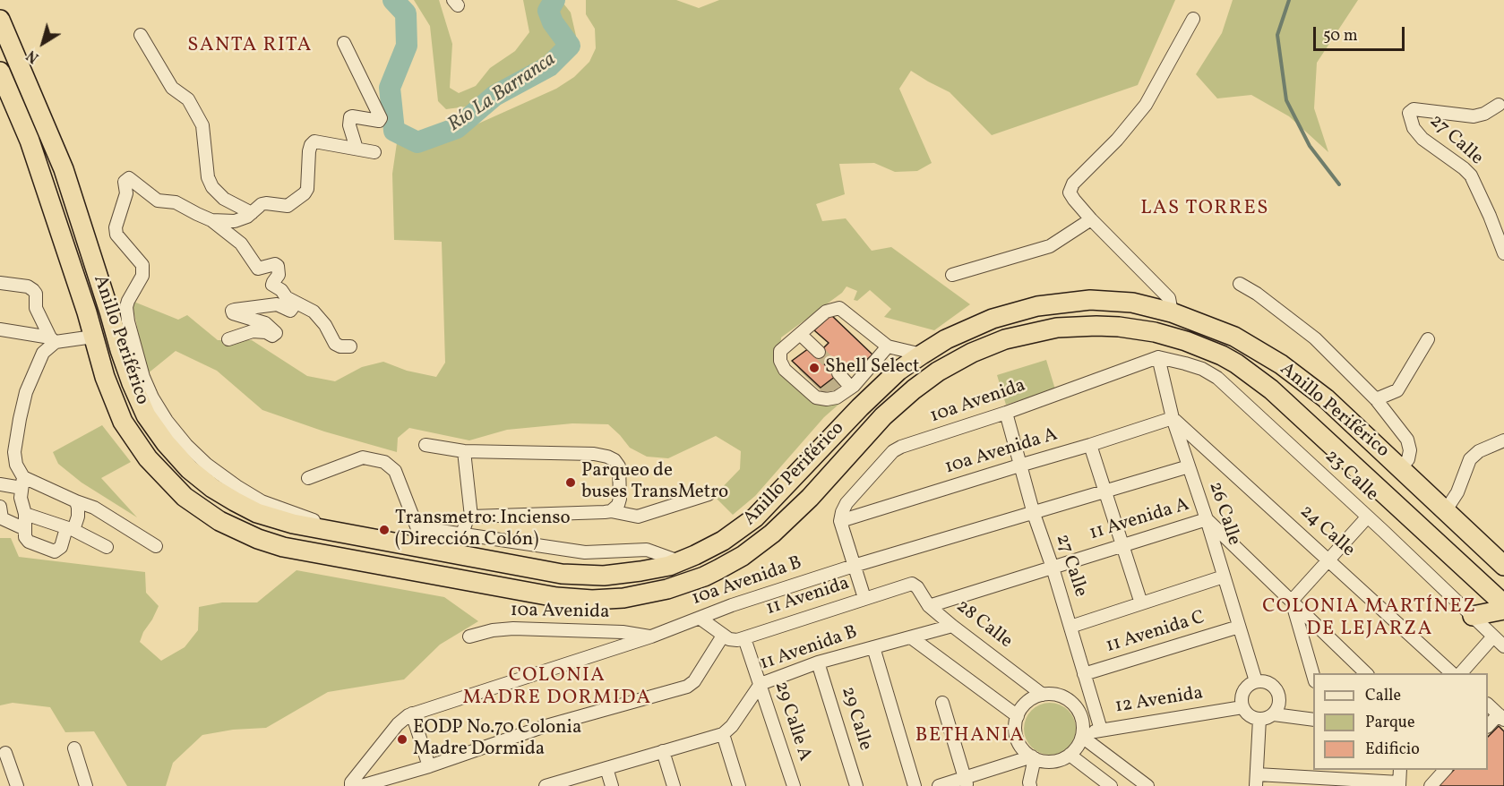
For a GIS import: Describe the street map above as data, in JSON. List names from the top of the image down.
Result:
{
  "streets": {
    "highway": ["Anillo Periférico"],
    "street": [
      "27 Calle",
      "10a Avenida",
      "10a Avenida A",
      "23 Calle",
      "26 Calle",
      "11 Avenida A",
      "24 Calle",
      "10a Avenida B",
      "11 Avenida",
      "28 Calle",
      "11 Avenida C",
      "11 Avenida B",
      "12 Avenida",
      "29 Calle",
      "29 Calle A"
    ]
  },
  "crossings": [
    ["27 Calle", "10a Avenida"],
    ["27 Calle", "10a Avenida A"],
    ["27 Calle", "11 Avenida A"],
    ["27 Calle", "10a Avenida B"],
    ["27 Calle", "11 Avenida C"],
    ["27 Calle", "12 Avenida"],
    ["10a Avenida", "10a Avenida A"],
    ["10a Avenida", "23 Calle"],
    ["10a Avenida", "26 Calle"],
    ["10a Avenida", "10a Avenida B"],
    ["10a Avenida A", "26 Calle"],
    ["10a Avenida A", "24 Calle"],
    ["23 Calle", "26 Calle"],
    ["26 Calle", "11 Avenida A"],
    ["26 Calle", "24 Calle"],
    ["26 Calle", "10a Avenida B"],
    ["26 Calle", "11 Avenida C"],
    ["26 Calle", "12 Avenida"],
    ["11 Avenida A", "28 Calle"],
    ["11 Avenida", "28 Calle"],
    ["11 Avenida", "29 Calle A"],
    ["28 Calle", "11 Avenida B"],
    ["28 Calle", "12 Avenida"],
    ["11 Avenida B", "29 Calle"],
    ["11 Avenida B", "29 Calle A"]
  ],
  "districts": [
    "SANTA RITA",
    "LAS TORRES",
    "COLONIA MARTÍNEZ DE LEJARZA",
    "COLONIA MADRE DORMIDA",
    "BETHANIA"
  ],
  "water": ["Río La Barranca"],
  "places": [
    "Shell Select",
    "Parqueo de buses TransMetro",
    "Transmetro: Incienso (Dirección Colón)",
    "EODP No.70 Colonia Madre Dormida"
  ],
  "legend": ["Calle", "Parque", "Edificio"],
  "scale_bar": "50 m",
  "north": "bottom left"
}
